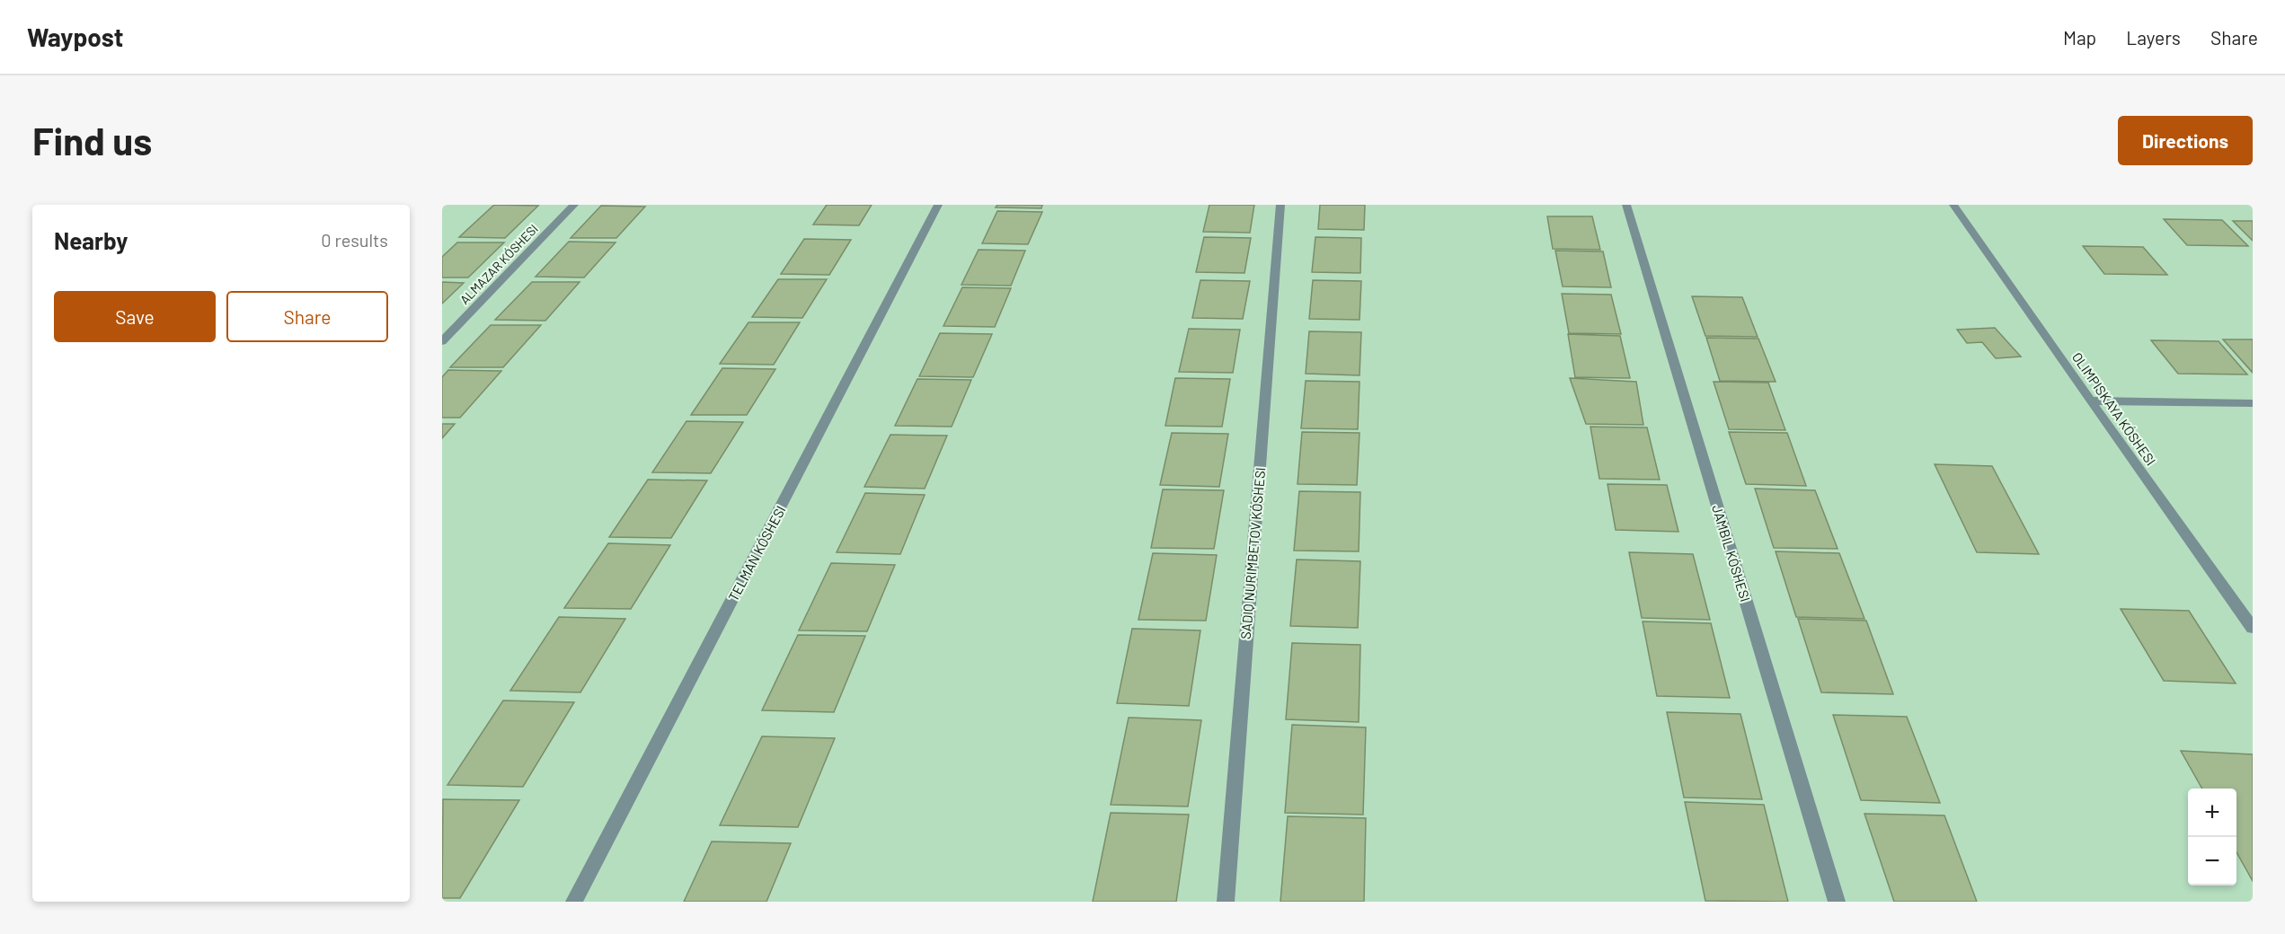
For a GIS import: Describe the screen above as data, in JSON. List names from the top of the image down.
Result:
{
  "streets": {
    "street": ["ALMAZAR KÓSHESI", "OLIMPISKAYA KÓSHESI", "TELMAN KÓSHESI"]
  },
  "page": {
    "header": "Waypost",
    "nav": ["Map", "Layers", "Share"],
    "buttons": [
      "Directions",
      ["Save", "Share"]
    ],
    "title": "Find us",
    "heading": ["Nearby", "0 results"],
    "map_buttons": ["+", "−"]
  }
}
